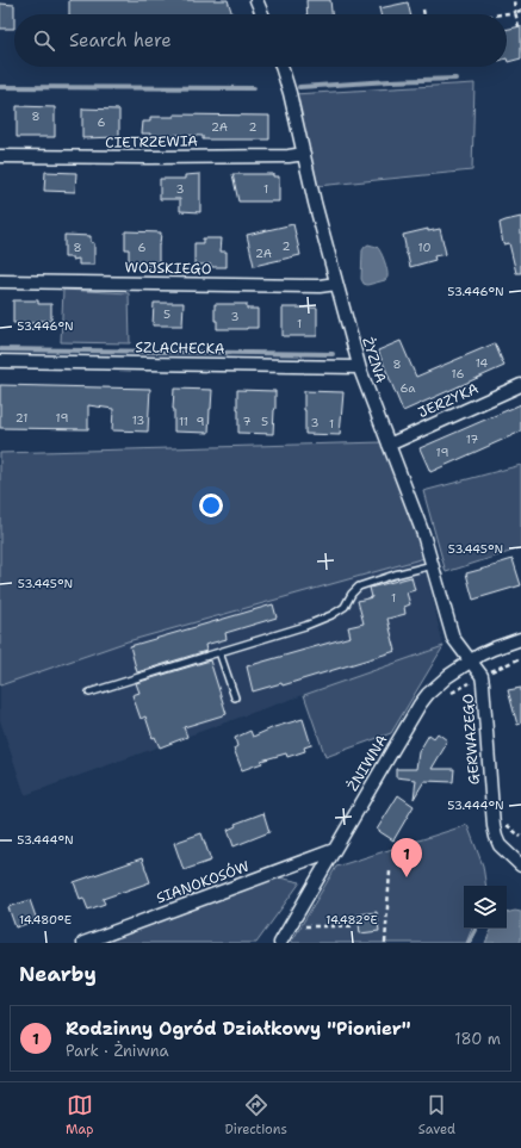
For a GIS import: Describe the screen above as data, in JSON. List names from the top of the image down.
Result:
{
  "streets": {
    "street": [
      "CIETRZEWIA",
      "WOJSKIEGO",
      "SZLACHECKA",
      "ŻYZNA",
      "JERZYKA",
      "GERWAZEGO",
      "ŻNIWNA",
      "SIANOKOSÓW"
    ]
  },
  "crossings": [
    ["CIETRZEWIA", "ŻYZNA"],
    ["WOJSKIEGO", "ŻYZNA"],
    ["SZLACHECKA", "ŻYZNA"],
    ["ŻYZNA", "JERZYKA"],
    ["ŻYZNA", "GERWAZEGO"],
    ["ŻYZNA", "ŻNIWNA"],
    ["GERWAZEGO", "ŻNIWNA"],
    ["ŻNIWNA", "SIANOKOSÓW"]
  ],
  "house_numbers": [
    "8",
    "6",
    "2A",
    "2",
    "3",
    "1",
    "2",
    "8",
    "6",
    "10",
    "2A",
    "5",
    "3",
    "1",
    "14",
    "8",
    "16",
    "6a",
    "21",
    "19",
    "13",
    "11",
    "9",
    "7",
    "5",
    "3",
    "1",
    "17",
    "19",
    "1"
  ],
  "page": {
    "search": "Search here",
    "pins": "1",
    "heading": "Nearby",
    "list": [
      {
        "mark": "1",
        "name": "Rodzinny Ogród Działkowy \"Pionier\"",
        "note": "Park · Żniwna",
        "value": "180 m"
      }
    ],
    "nav": ["Map", "Directions", "Saved"]
  },
  "coordinates": [
    "53.446°N",
    "53.445°N",
    "53.444°N",
    "14.480°E",
    "14.482°E"
  ]
}
